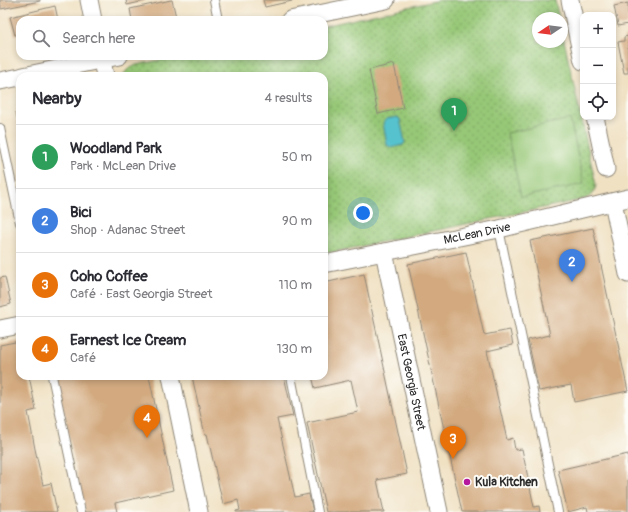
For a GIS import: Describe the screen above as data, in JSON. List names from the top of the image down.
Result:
{
  "streets": {
    "street": ["McLean Drive", "East Georgia Street"]
  },
  "crossings": [
    ["McLean Drive", "East Georgia Street"]
  ],
  "places": ["Kula Kitchen"],
  "north": "left",
  "page": {
    "map_buttons": ["+", "−"],
    "search": "Search here",
    "heading": ["Nearby", "4 results"],
    "pins": [
      "1",
      "2",
      "4",
      "3"
    ],
    "list": [
      {
        "mark": "1",
        "name": "Woodland Park",
        "note": "Park · McLean Drive",
        "value": "50 m"
      },
      {
        "mark": "2",
        "name": "Bici",
        "note": "Shop · Adanac Street",
        "value": "90 m"
      },
      {
        "mark": "3",
        "name": "Coho Coffee",
        "note": "Café · East Georgia Street",
        "value": "110 m"
      },
      {
        "mark": "4",
        "name": "Earnest Ice Cream",
        "note": "Café",
        "value": "130 m"
      }
    ]
  }
}
